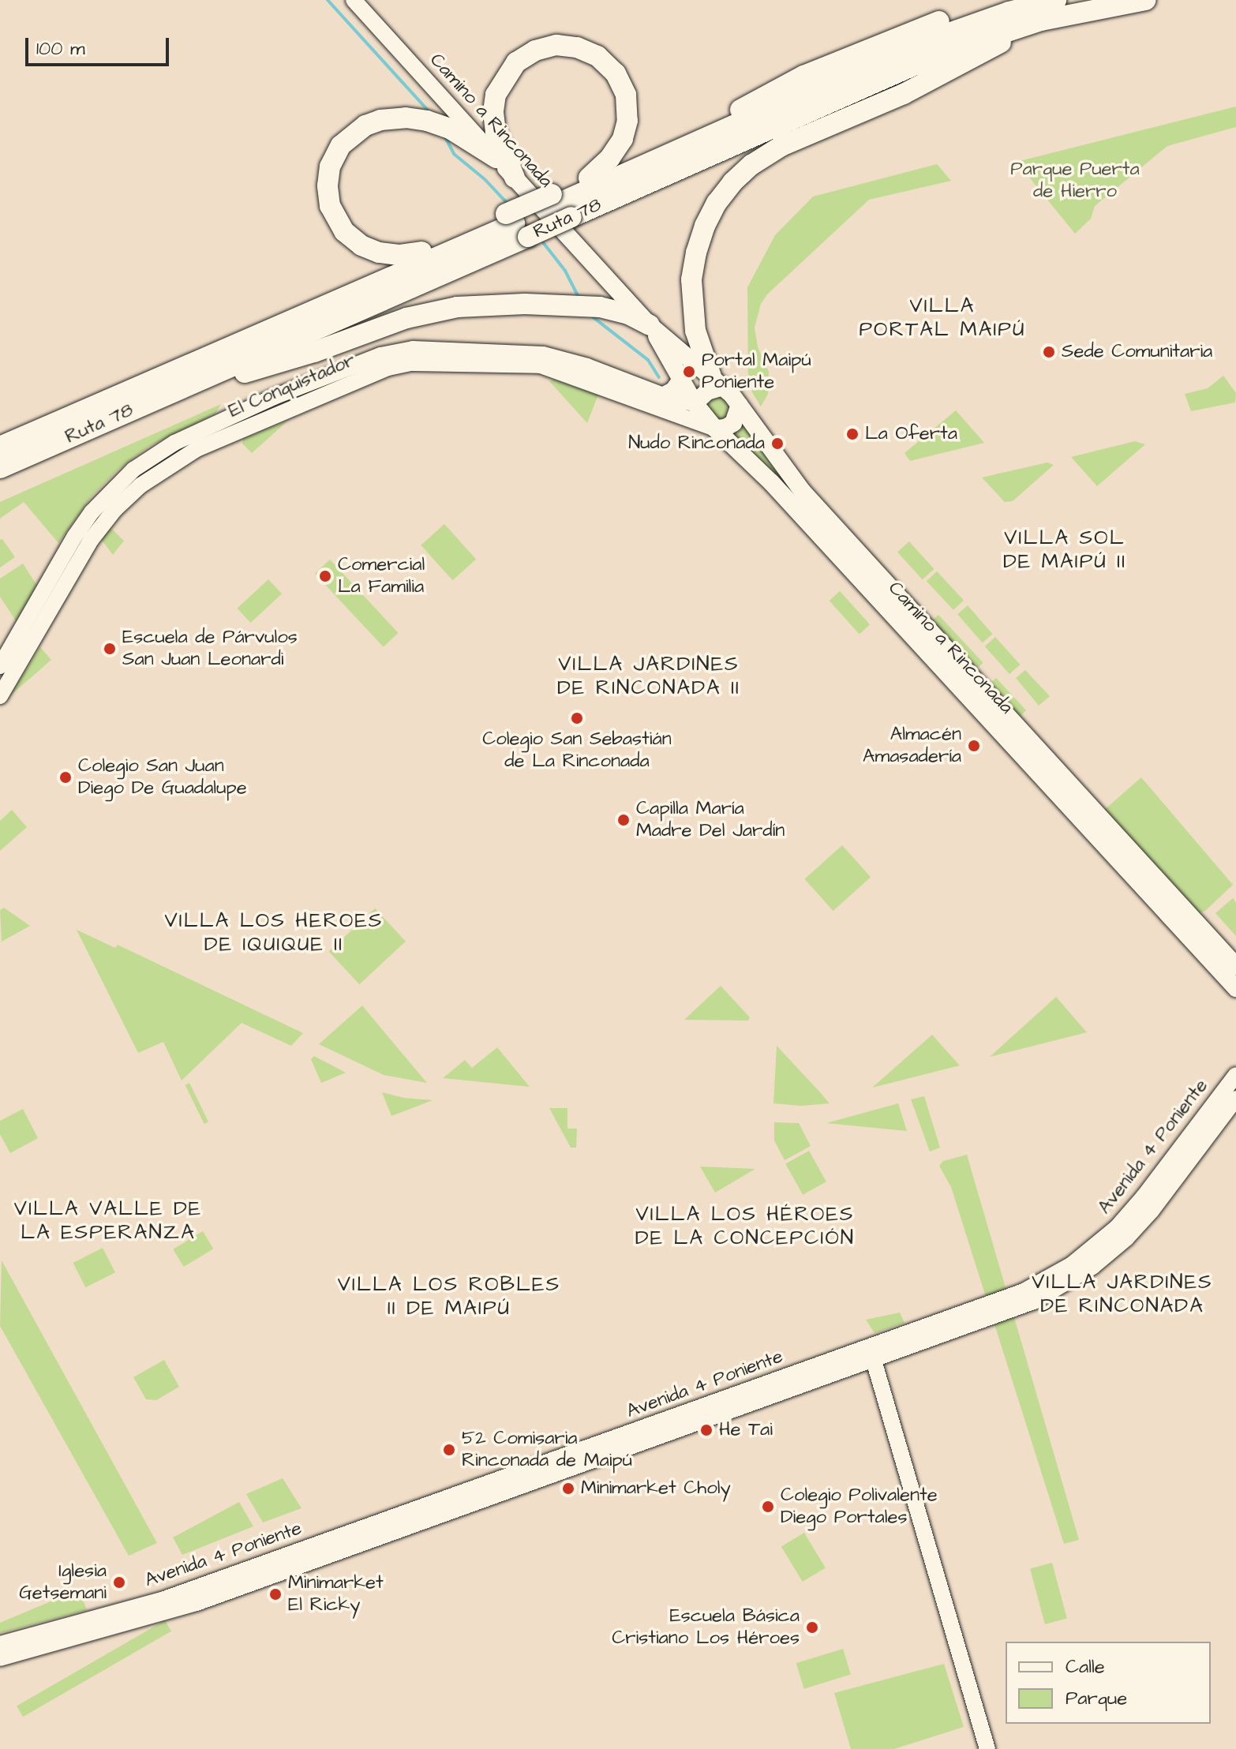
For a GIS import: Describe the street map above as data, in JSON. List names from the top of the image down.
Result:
{
  "streets": {
    "highway": ["Ruta 78"],
    "main road": ["Camino a Rinconada"],
    "street": ["El Conquistador", "Avenida 4 Poniente"]
  },
  "crossings": [
    ["Camino a Rinconada", "El Conquistador"]
  ],
  "districts": [
    "VILLA PORTAL MAIPÚ",
    "VILLA SOL DE MAIPÚ II",
    "VILLA JARDINES DE RINCONADA II",
    "VILLA LOS HEROES DE IQUIQUE II",
    "VILLA VALLE DE LA ESPERANZA",
    "VILLA LOS HÉROES DE LA CONCEPCIÓN",
    "VILLA JARDINES DE RINCONADA",
    "VILLA LOS ROBLES II DE MAIPÚ"
  ],
  "parks": ["Parque Puerta de Hierro"],
  "places": [
    "Sede Comunitaria",
    "Portal Maipú Poniente",
    "La Oferta",
    "Nudo Rinconada",
    "Comercial La Familia",
    "Escuela de Párvulos San Juan Leonardi",
    "Colegio San Sebastián de La Rinconada",
    "Almacén Amasadería",
    "Colegio San Juan Diego De Guadalupe",
    "Capilla María Madre Del Jardín",
    "He Tai",
    "52 Comisaria Rinconada de Maipú",
    "Minimarket Choly",
    "Colegio Polivalente Diego Portales",
    "Iglesia Getsemani",
    "Minimarket El Ricky",
    "Escuela Básica Cristiano Los Héroes"
  ],
  "legend": ["Calle", "Parque"],
  "scale_bar": "100 m"
}
